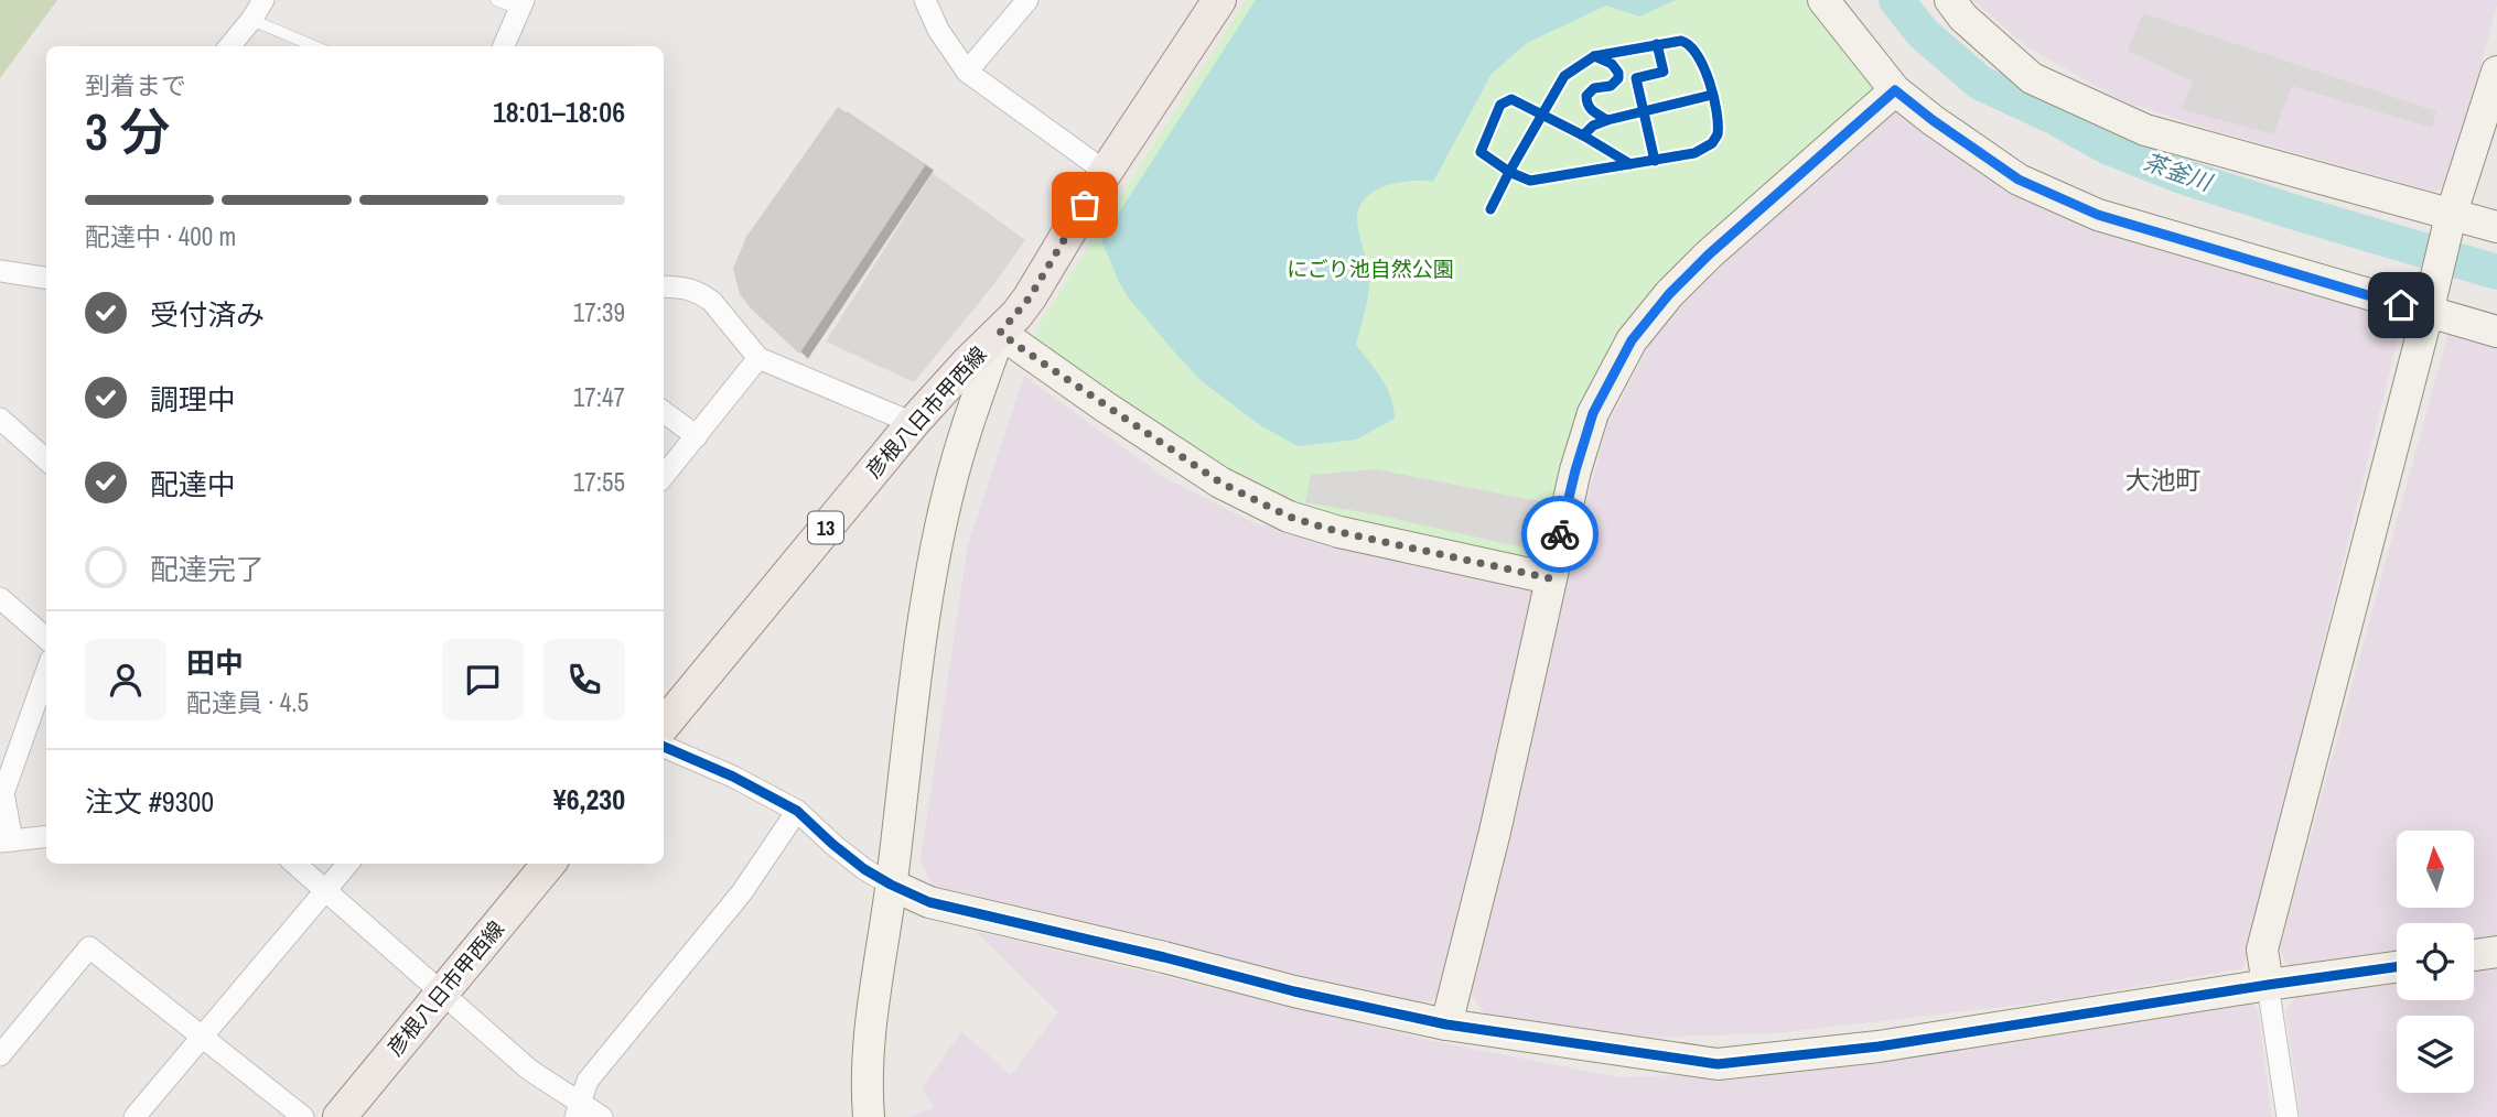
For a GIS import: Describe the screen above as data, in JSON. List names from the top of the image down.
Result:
{
  "streets": {
    "main road": ["彦根八日市甲西線", "13"]
  },
  "districts": ["大池町"],
  "water": ["茶釜川"],
  "parks": ["にごり池自然公園"],
  "north": "top",
  "page": {
    "heading": ["3 分", "到着まで", "18:01–18:06"],
    "panel": [
      "田中",
      "配達員 · 4.5",
      "注文 #9300",
      "¥6,230"
    ],
    "bar": "配達中 · 400 m",
    "list": [
      ["受付済み", "17:39"],
      ["調理中", "17:47"],
      ["配達中", "17:55"],
      "配達完了"
    ]
  }
}
